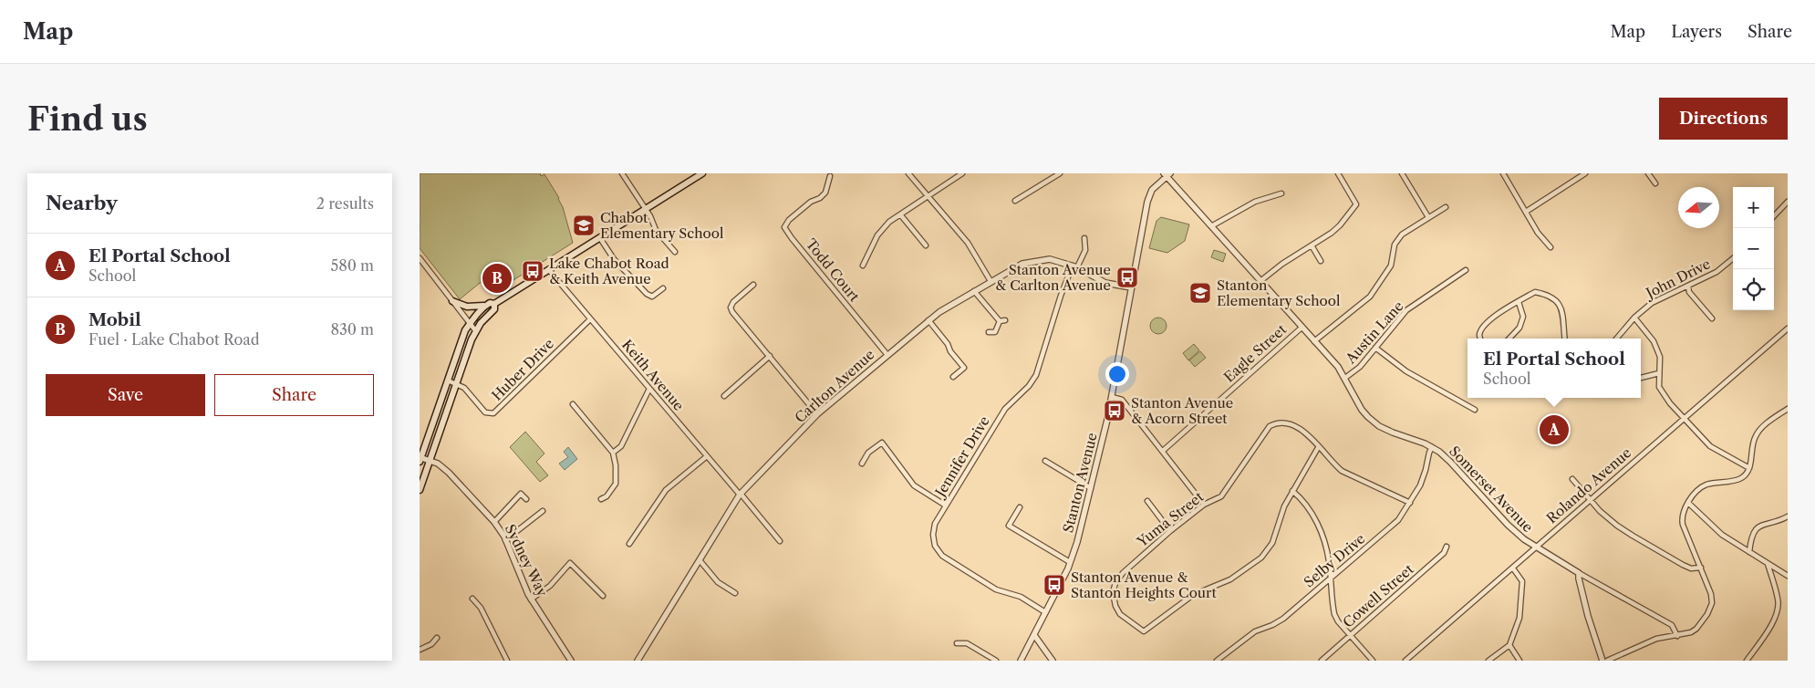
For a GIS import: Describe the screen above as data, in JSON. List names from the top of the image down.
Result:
{
  "streets": {
    "street": [
      "Todd Court",
      "John Drive",
      "Austin Lane",
      "Eagle Street",
      "Huber Drive",
      "Keith Avenue",
      "Carlton Avenue",
      "Jennifer Drive",
      "Stanton Avenue",
      "Rolando Avenue",
      "Somerset Avenue",
      "Yuma Street",
      "Sydney Way",
      "Selby Drive",
      "Cowell Street"
    ]
  },
  "crossings": [
    ["Todd Court", "Carlton Avenue"],
    ["Austin Lane", "Somerset Avenue"],
    ["Eagle Street", "Somerset Avenue"],
    ["Huber Drive", "Keith Avenue"],
    ["Keith Avenue", "Carlton Avenue"],
    ["Carlton Avenue", "Jennifer Drive"],
    ["Carlton Avenue", "Stanton Avenue"],
    ["Jennifer Drive", "Stanton Avenue"],
    ["Stanton Avenue", "Somerset Avenue"],
    ["Rolando Avenue", "Somerset Avenue"],
    ["Somerset Avenue", "Selby Drive"]
  ],
  "places": {
    "school or university": ["Chabot Elementary School", "Stanton Elementary School"],
    "bus stop": [
      "Lake Chabot Road & Keith Avenue",
      "Stanton Avenue & Carlton Avenue",
      "Stanton Avenue & Acorn Street",
      "Stanton Avenue & Stanton Heights Court"
    ]
  },
  "north": "left",
  "page": {
    "header": "Map",
    "nav": ["Map", "Layers", "Share"],
    "buttons": [
      "Directions",
      ["Save", "Share"]
    ],
    "title": "Find us",
    "heading": ["Nearby", "2 results"],
    "map_buttons": ["+", "−"],
    "list": [
      {
        "mark": "A",
        "name": "El Portal School",
        "note": "School",
        "value": "580 m"
      },
      {
        "mark": "B",
        "name": "Mobil",
        "note": "Fuel · Lake Chabot Road",
        "value": "830 m"
      }
    ],
    "pins": ["B", "A"],
    "popup": ["El Portal School", "School"]
  }
}
